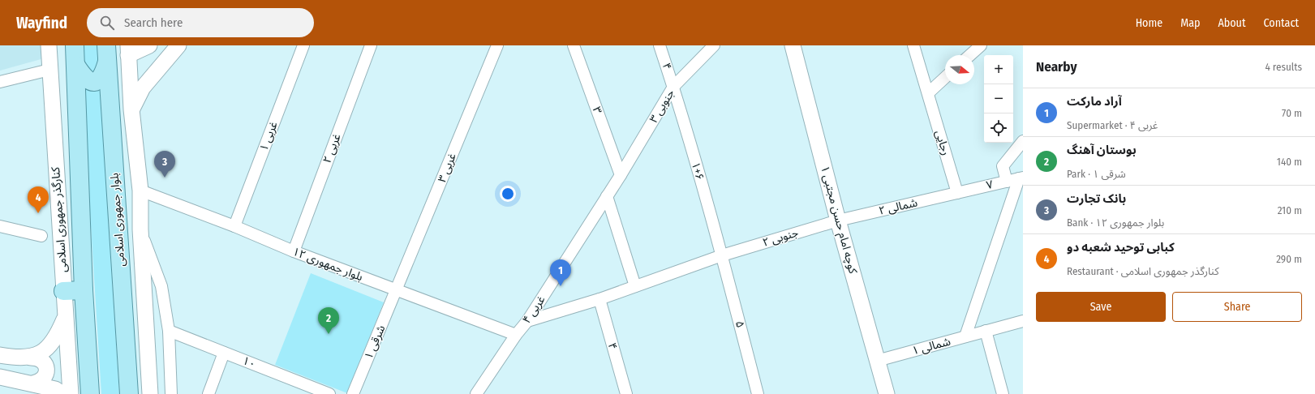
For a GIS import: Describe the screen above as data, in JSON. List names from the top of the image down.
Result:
{
  "streets": {
    "main road": ["بلوار جمهوری اسلامی"],
    "street": [
      "۴",
      "۳ جنوبی",
      "۳",
      "۱ غربی",
      "رجایی",
      "۲ غربی",
      "۳ غربی",
      "۱+۶",
      "۷",
      "۲ شمالی",
      "کنارگذر جمهوری اسلامی",
      "کوچه امام حسن مجتبی ۱",
      "۲ جنوبی",
      "بلوار جمهوری ۱۲",
      "۴ غربی",
      "۵",
      "شرقی ۱",
      "۱ شمالی",
      "۱۰"
    ]
  },
  "crossings": [
    ["۴", "۳ جنوبی"],
    ["۴", "۱+۶"],
    ["۴", "۲ جنوبی"],
    ["۳ جنوبی", "۳"],
    ["۳ جنوبی", "۱+۶"],
    ["۳ جنوبی", "۴ غربی"],
    ["۳", "۴ غربی"],
    ["۱ غربی", "بلوار جمهوری ۱۲"],
    ["رجایی", "۷"],
    ["رجایی", "۲ شمالی"],
    ["۲ غربی", "بلوار جمهوری ۱۲"],
    ["۳ غربی", "بلوار جمهوری ۱۲"],
    ["۳ غربی", "شرقی ۱"],
    ["۱+۶", "۲ جنوبی"],
    ["۱+۶", "۵"],
    ["۷", "۲ شمالی"],
    ["۲ شمالی", "کوچه امام حسن مجتبی ۱"],
    ["۲ شمالی", "۲ جنوبی"],
    ["کوچه امام حسن مجتبی ۱", "۲ جنوبی"],
    ["کوچه امام حسن مجتبی ۱", "۱ شمالی"],
    ["۲ جنوبی", "۴ غربی"],
    ["۲ جنوبی", "۵"],
    ["بلوار جمهوری ۱۲", "۴ غربی"],
    ["بلوار جمهوری ۱۲", "شرقی ۱"]
  ],
  "north": "right",
  "page": {
    "header": "Wayfind",
    "search": "Search here",
    "nav": [
      "Home",
      "Map",
      "About",
      "Contact"
    ],
    "heading": ["Nearby", "4 results"],
    "map_buttons": ["+", "−"],
    "list": [
      {
        "mark": "1",
        "name": "آراد مارکت",
        "note": "Supermarket · ۴ غربی",
        "value": "70 m"
      },
      {
        "mark": "2",
        "name": "بوستان آهنگ",
        "note": "Park · شرقی ۱",
        "value": "140 m"
      },
      {
        "mark": "3",
        "name": "بانک تجارت",
        "note": "Bank · بلوار جمهوری ۱۲",
        "value": "210 m"
      },
      {
        "mark": "4",
        "name": "کبابی توحید شعبه دو",
        "note": "Restaurant · کنارگذر جمهوری اسلامی",
        "value": "290 m"
      }
    ],
    "pins": [
      "3",
      "4",
      "1",
      "2"
    ],
    "buttons": ["Save", "Share"]
  }
}
